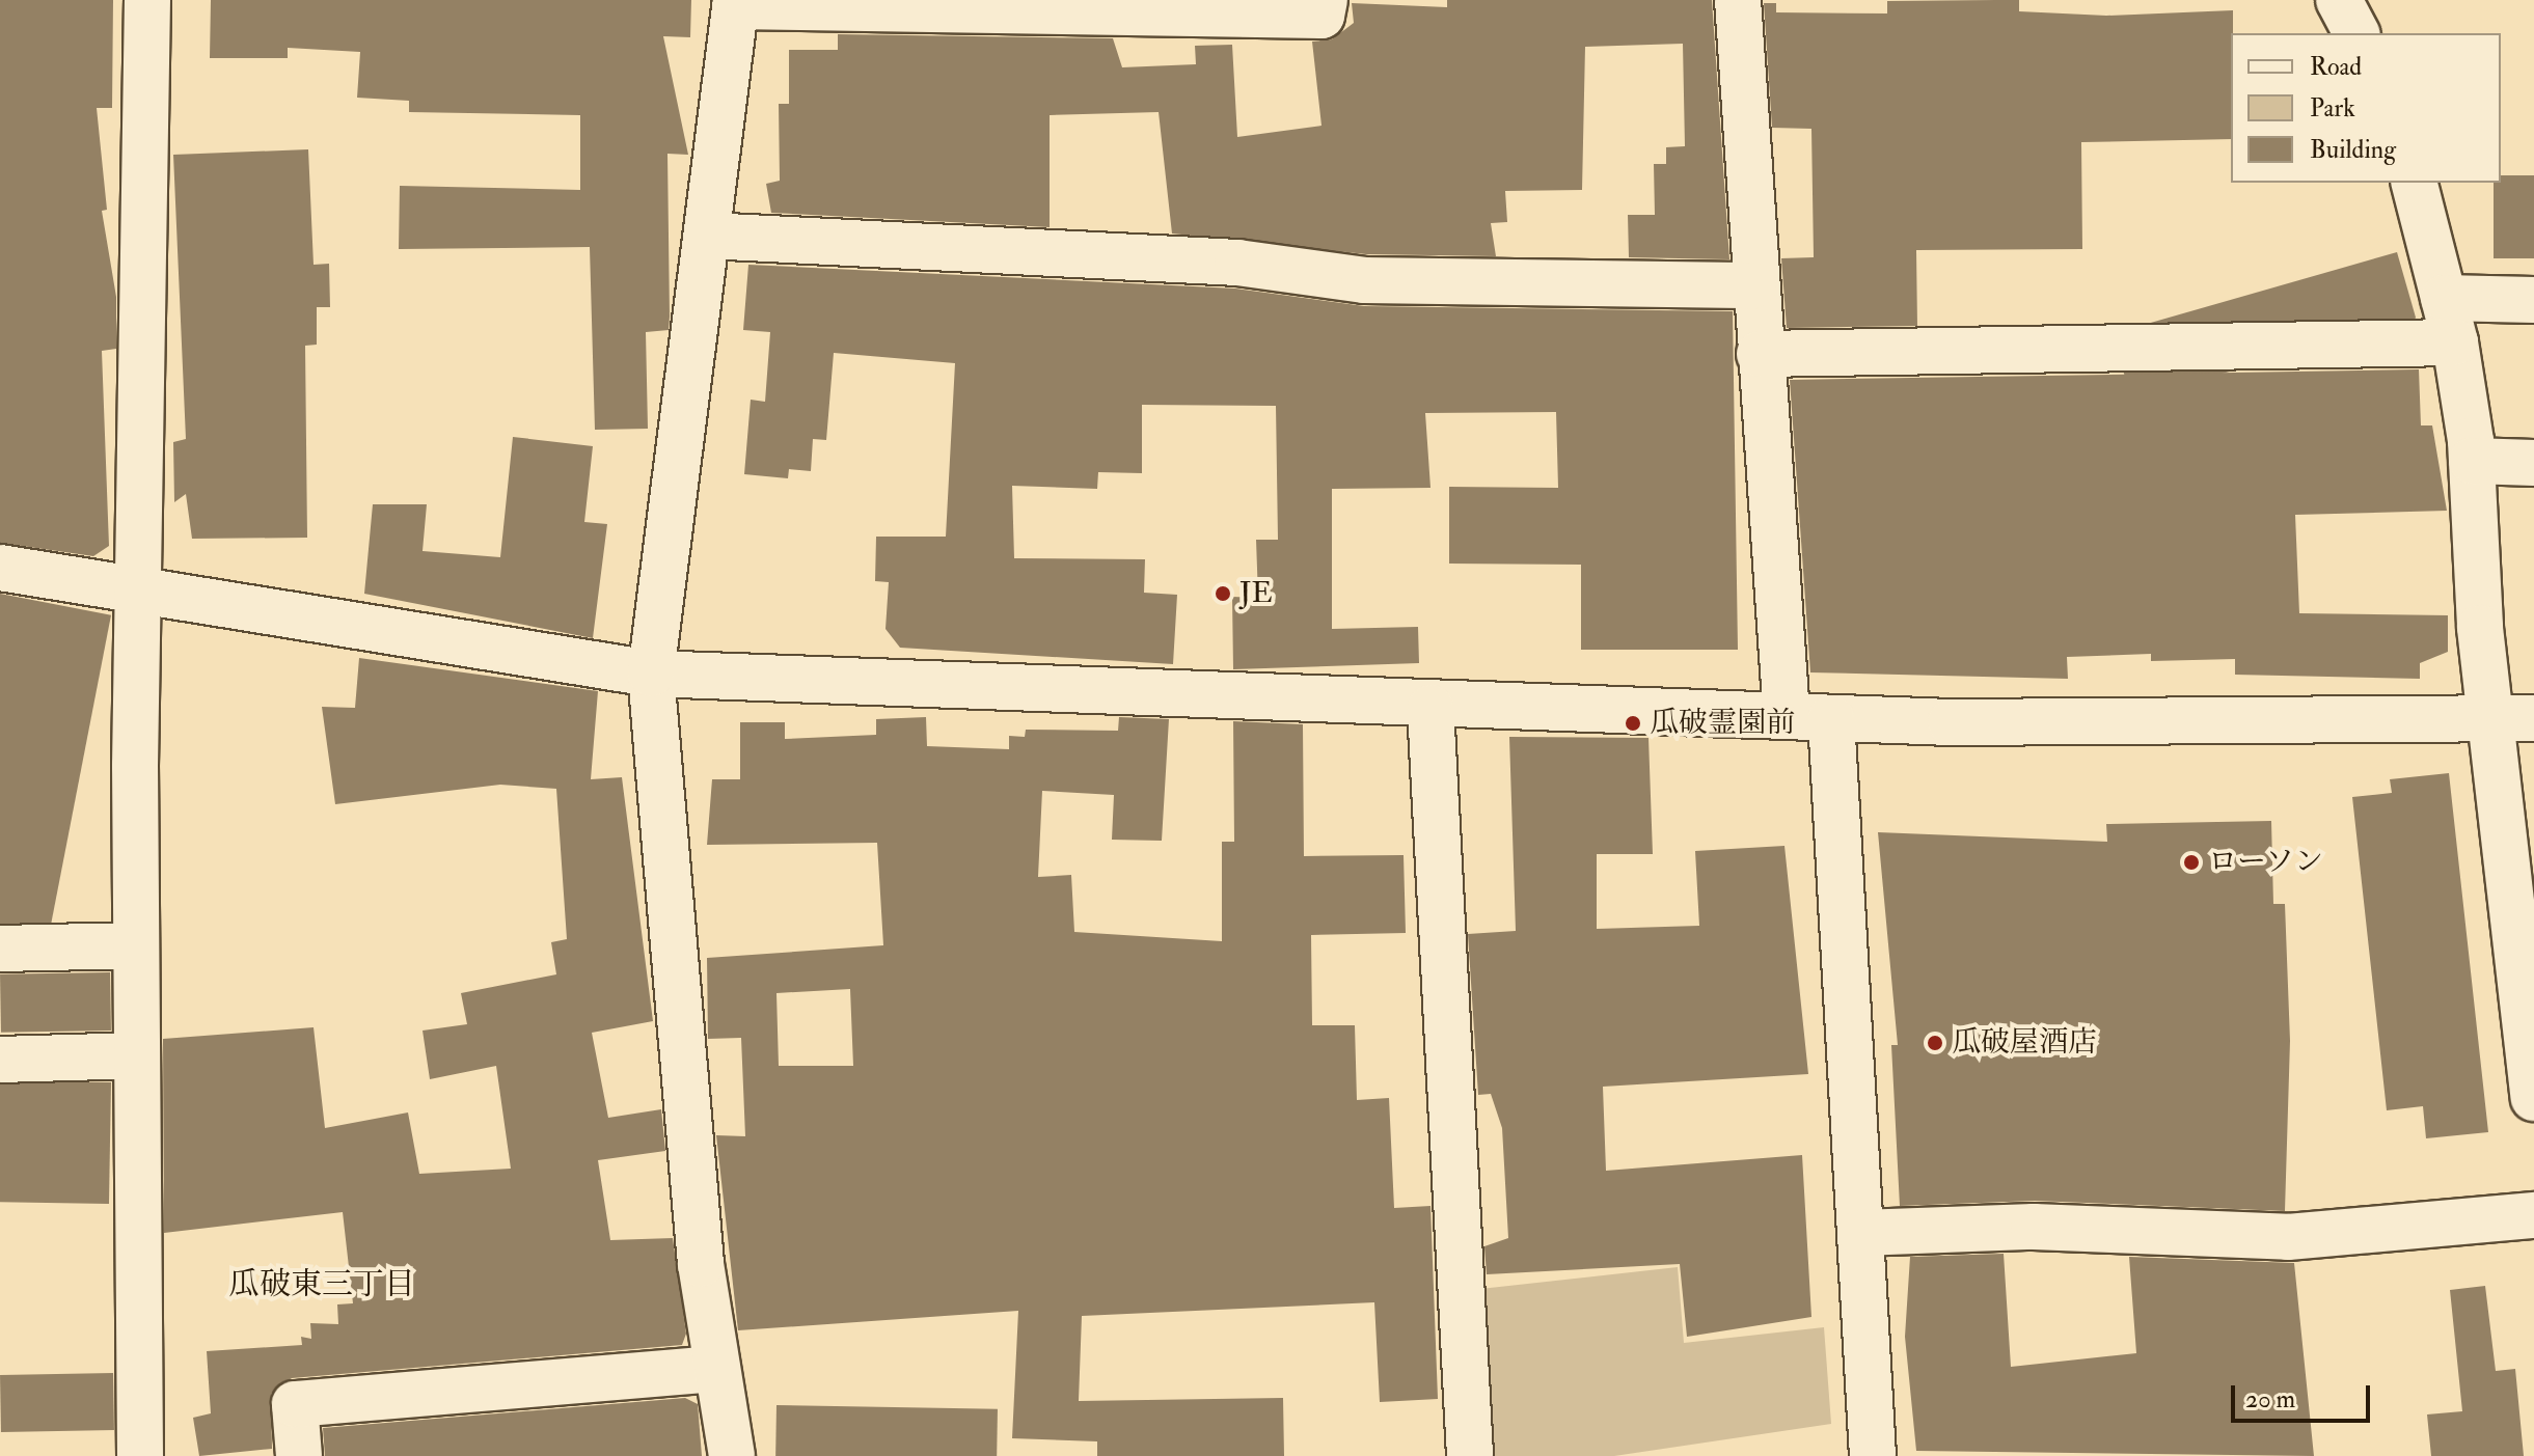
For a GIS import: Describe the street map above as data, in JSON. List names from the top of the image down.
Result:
{
  "districts": ["瓜破東三丁目"],
  "places": [
    "JE",
    "瓜破霊園前",
    "ローソン",
    "瓜破屋酒店"
  ],
  "legend": ["Road", "Park", "Building"],
  "scale_bar": "20 m"
}
